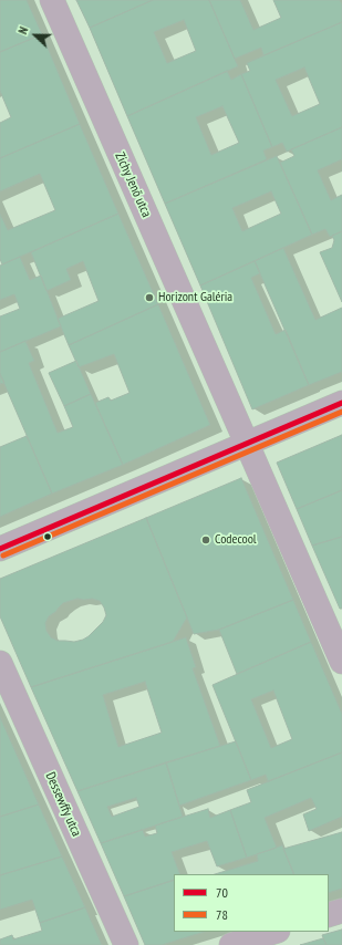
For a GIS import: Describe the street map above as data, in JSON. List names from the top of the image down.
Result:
{
  "streets": {
    "street": ["Zichy Jenő utca", "Dessewffy utca"]
  },
  "places": ["Horizont Galéria", "Codecool"],
  "lines": ["transit line 70", "transit line 78"],
  "legend": ["70", "78"],
  "north": "left"
}
